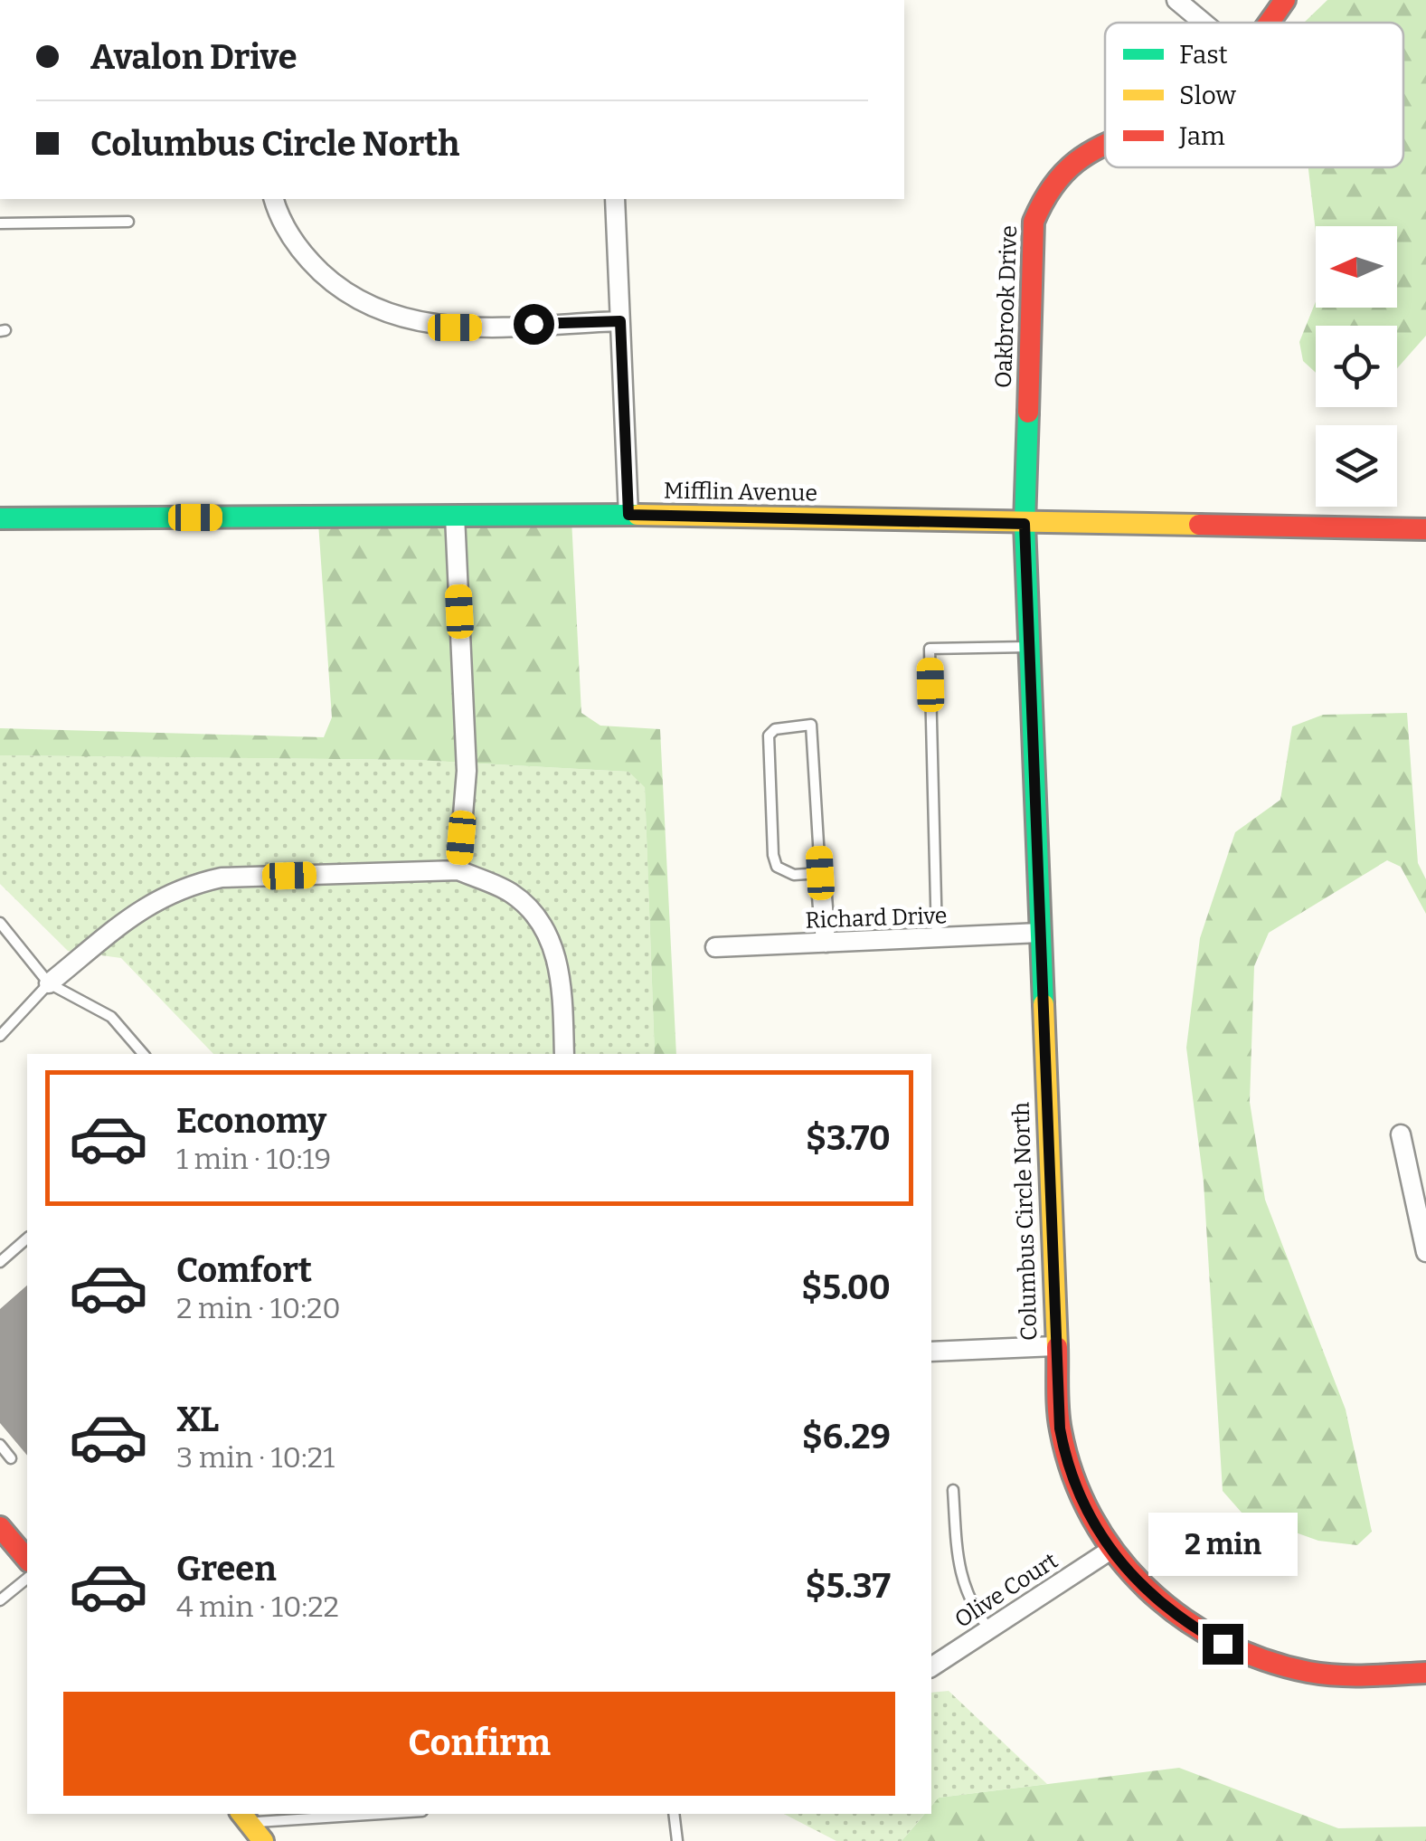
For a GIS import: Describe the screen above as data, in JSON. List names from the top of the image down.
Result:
{
  "streets": {
    "street": [
      "Oakbrook Drive",
      "Mifflin Avenue",
      "Richard Drive",
      "Columbus Circle North",
      "Olive Court"
    ]
  },
  "crossings": [
    ["Oakbrook Drive", "Mifflin Avenue"],
    ["Oakbrook Drive", "Columbus Circle North"],
    ["Mifflin Avenue", "Columbus Circle North"],
    ["Richard Drive", "Columbus Circle North"],
    ["Columbus Circle North", "Olive Court"]
  ],
  "legend": ["Fast", "Slow", "Jam"],
  "north": "left",
  "page": {
    "banner": ["Avalon Drive", "Columbus Circle North"],
    "list": [
      {
        "name": "Economy",
        "note": "1 min · 10:19",
        "value": "$3.70"
      },
      {
        "name": "Comfort",
        "note": "2 min · 10:20",
        "value": "$5.00"
      },
      {
        "name": "XL",
        "note": "3 min · 10:21",
        "value": "$6.29"
      },
      {
        "name": "Green",
        "note": "4 min · 10:22",
        "value": "$5.37"
      }
    ],
    "bubble": "2 min",
    "buttons": "Confirm"
  }
}
